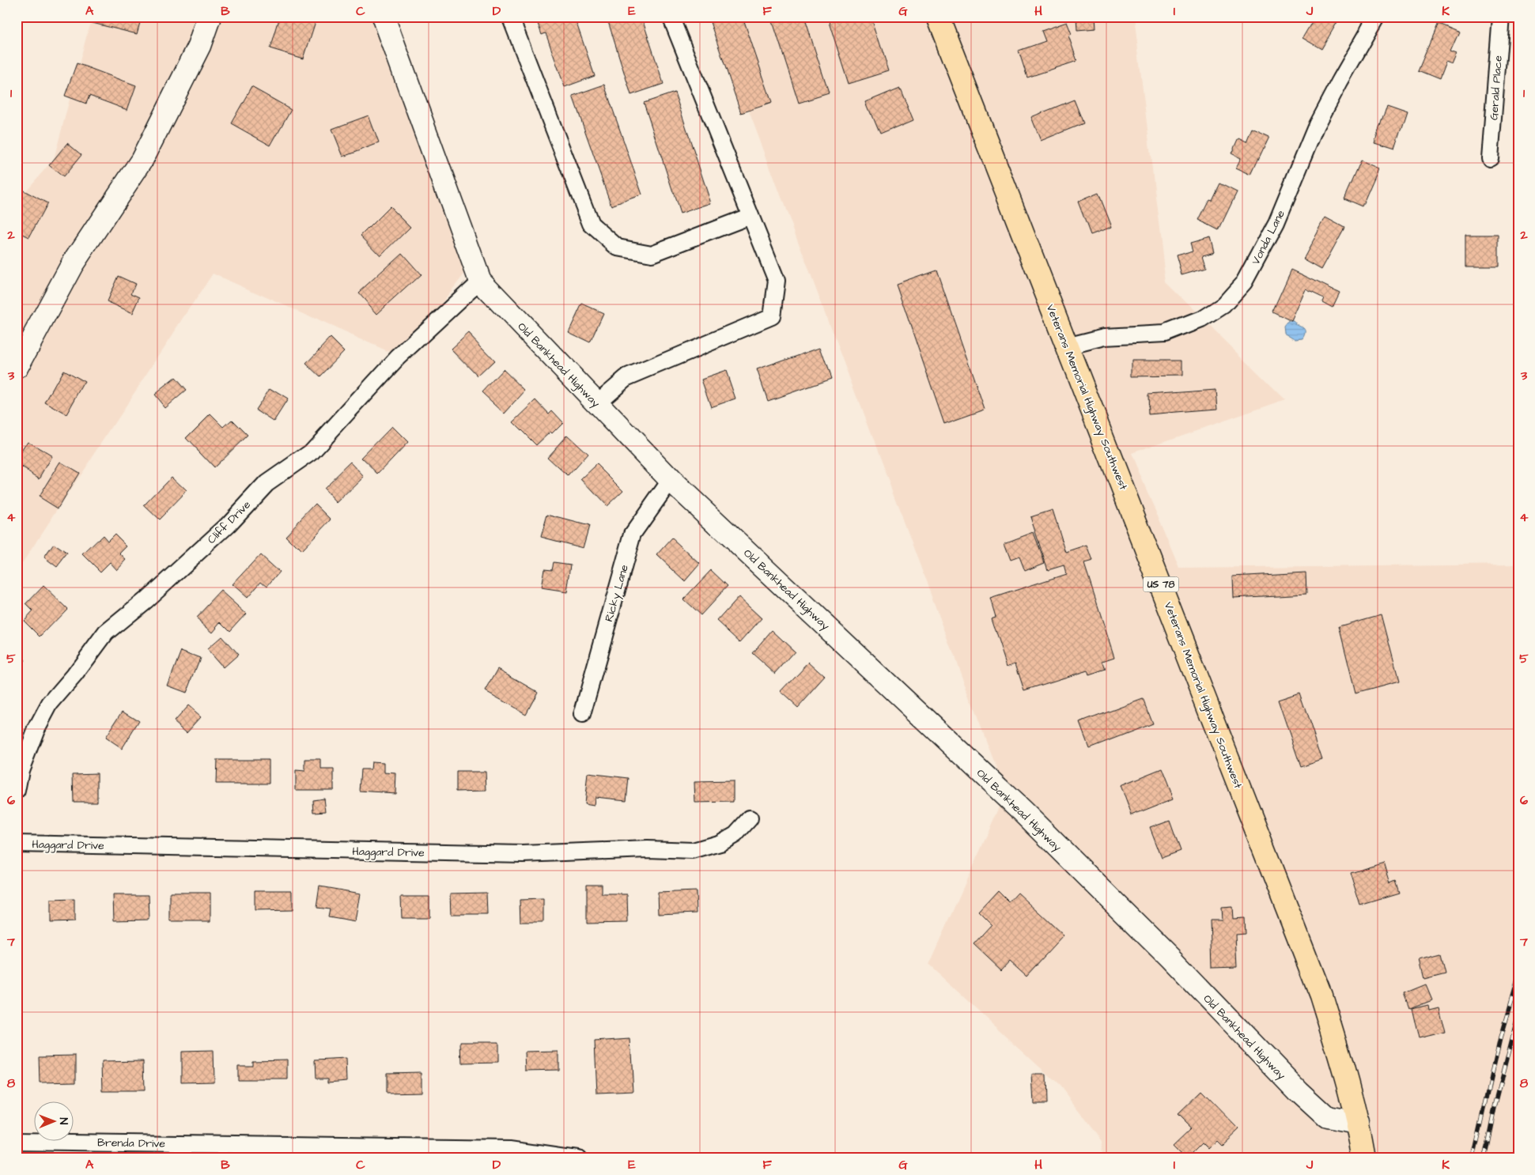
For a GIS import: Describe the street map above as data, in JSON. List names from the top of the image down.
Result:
{
  "streets": {
    "main road": ["Veterans Memorial Highway Southwest", "US 78"],
    "street": [
      "Gerald Place",
      "Vonda Lane",
      "Old Bankhead Highway",
      "Cliff Drive",
      "Ricky Lane",
      "Haggard Drive",
      "Brenda Drive"
    ]
  },
  "crossings": [
    ["Vonda Lane", "Veterans Memorial Highway Southwest"],
    ["Old Bankhead Highway", "Veterans Memorial Highway Southwest"],
    ["Old Bankhead Highway", "Cliff Drive"],
    ["Old Bankhead Highway", "Ricky Lane"]
  ],
  "north": "right",
  "grid": {
    "columns": [
      "A",
      "B",
      "C",
      "D",
      "E",
      "F",
      "G",
      "H",
      "I",
      "J",
      "K"
    ],
    "rows": [
      "1",
      "2",
      "3",
      "4",
      "5",
      "6",
      "7",
      "8"
    ]
  }
}
